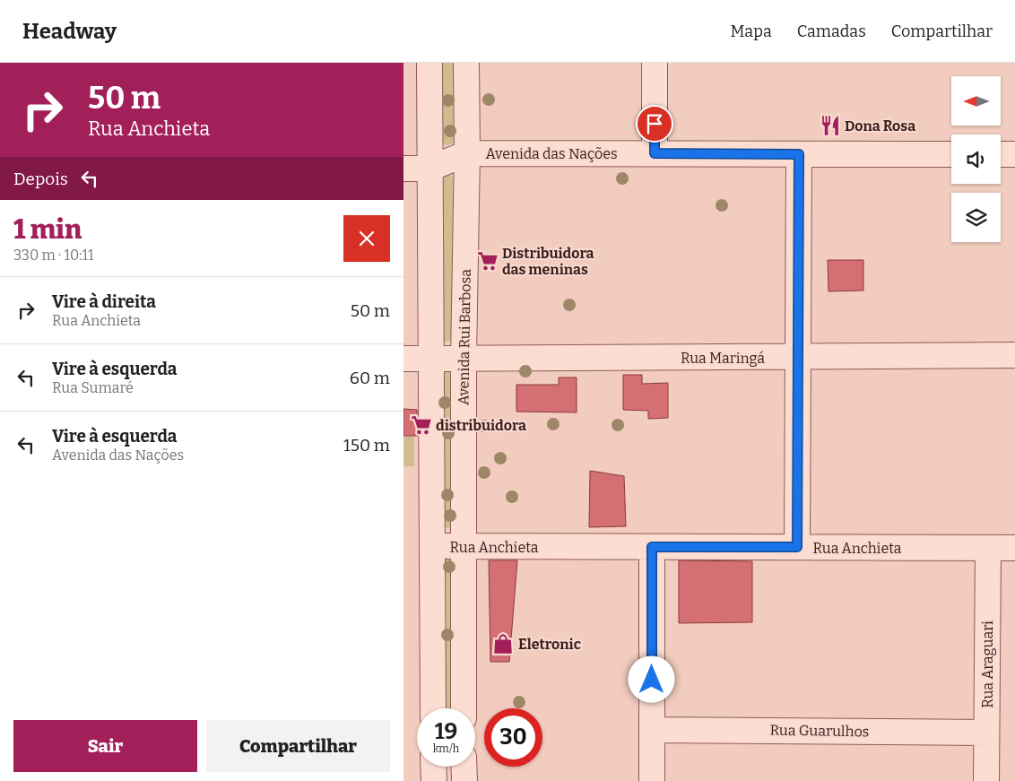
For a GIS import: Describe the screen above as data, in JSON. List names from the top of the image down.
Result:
{
  "streets": {
    "street": [
      "Avenida das Nações",
      "Avenida Rui Barbosa",
      "Rua Maringá",
      "Rua Anchieta",
      "Rua Araguari",
      "Rua Guarulhos"
    ]
  },
  "crossings": [
    ["Avenida das Nações", "Avenida Rui Barbosa"],
    ["Avenida Rui Barbosa", "Rua Maringá"],
    ["Avenida Rui Barbosa", "Rua Anchieta"],
    ["Rua Anchieta", "Rua Araguari"],
    ["Rua Araguari", "Rua Guarulhos"]
  ],
  "places": {
    "restaurant": ["Dona Rosa"],
    "supermarket": ["Distribuidora das meninas", "distribuidora"],
    "shop": ["Eletronic"]
  },
  "north": "left",
  "page": {
    "header": "Headway",
    "nav": ["Mapa", "Camadas", "Compartilhar"],
    "turn": ["50 m", "Rua Anchieta"],
    "then": "Depois",
    "heading": ["1 min", "330 m · 10:11"],
    "list": [
      {
        "name": "Vire à direita",
        "note": "Rua Anchieta",
        "value": "50 m"
      },
      {
        "name": "Vire à esquerda",
        "note": "Rua Sumaré",
        "value": "60 m"
      },
      {
        "name": "Vire à esquerda",
        "note": "Avenida das Nações",
        "value": "150 m"
      }
    ],
    "speed": "19 km/h",
    "limit": "30",
    "buttons": ["Sair", "Compartilhar"]
  }
}
